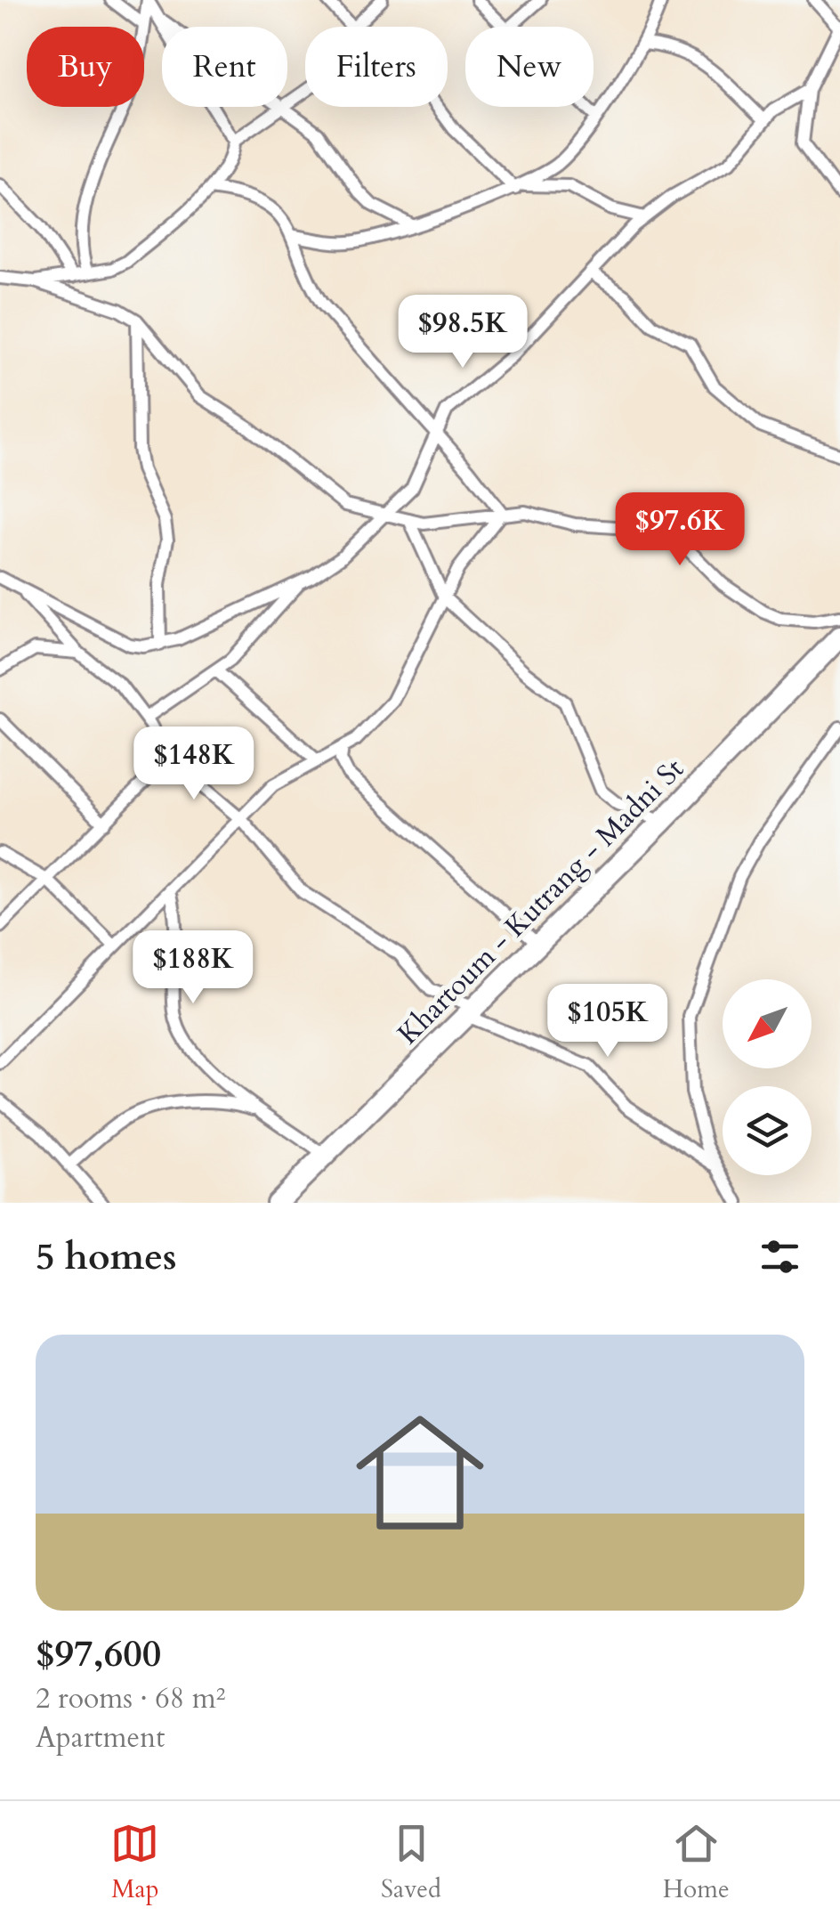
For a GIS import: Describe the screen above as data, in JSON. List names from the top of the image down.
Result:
{
  "streets": {
    "highway": ["Khartoum - Kutrang - Madni St"]
  },
  "north": "bottom left",
  "page": {
    "chip": [
      "Buy",
      "Rent",
      "Filters",
      "New"
    ],
    "price": [
      "$98.5K",
      "$97.6K",
      "$148K",
      "$188K",
      "$105K"
    ],
    "heading": "5 homes",
    "list": [
      {
        "name": "$97,600",
        "note": "2 rooms · 68 m² · Apartment"
      }
    ],
    "tabs": ["Map", "Saved", "Home"]
  }
}
